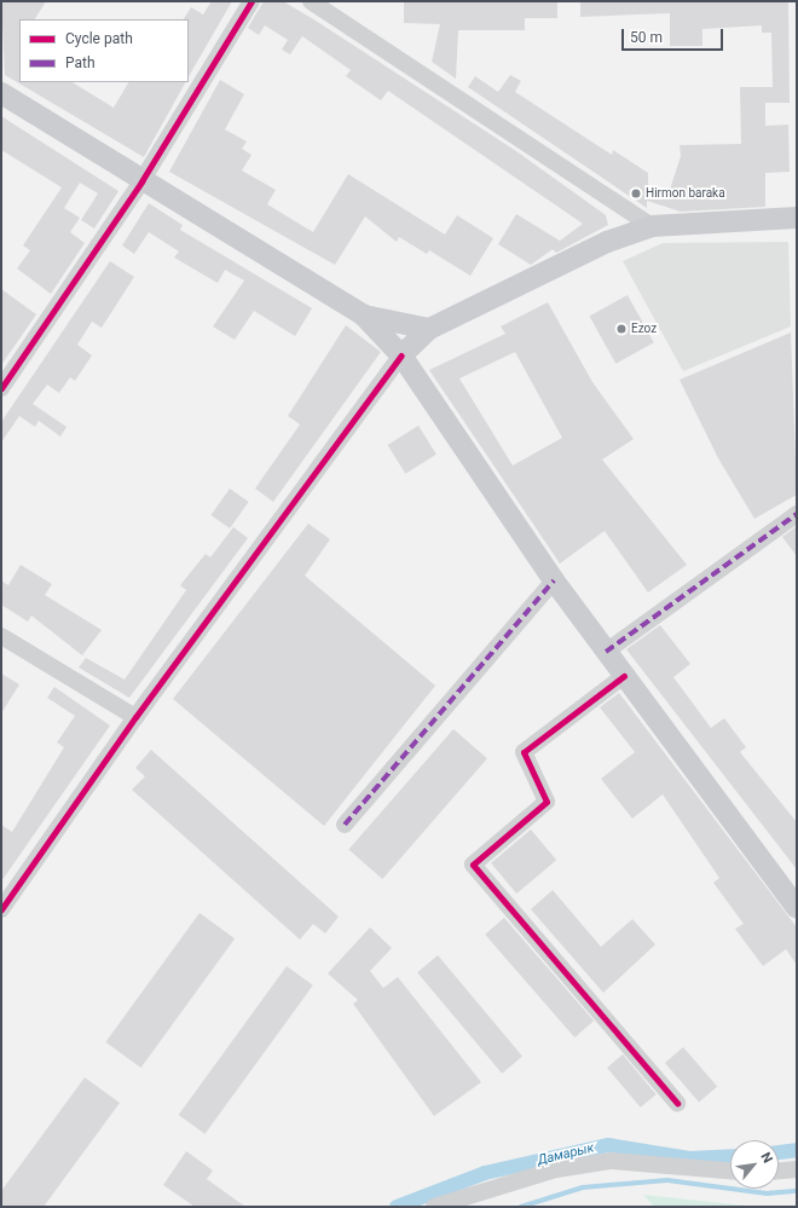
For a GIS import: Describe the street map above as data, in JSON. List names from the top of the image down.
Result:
{
  "water": ["Дамарык"],
  "places": ["Hirmon baraka", "Ezoz"],
  "legend": ["Cycle path", "Path"],
  "scale_bar": "50 m",
  "north": "top right"
}
